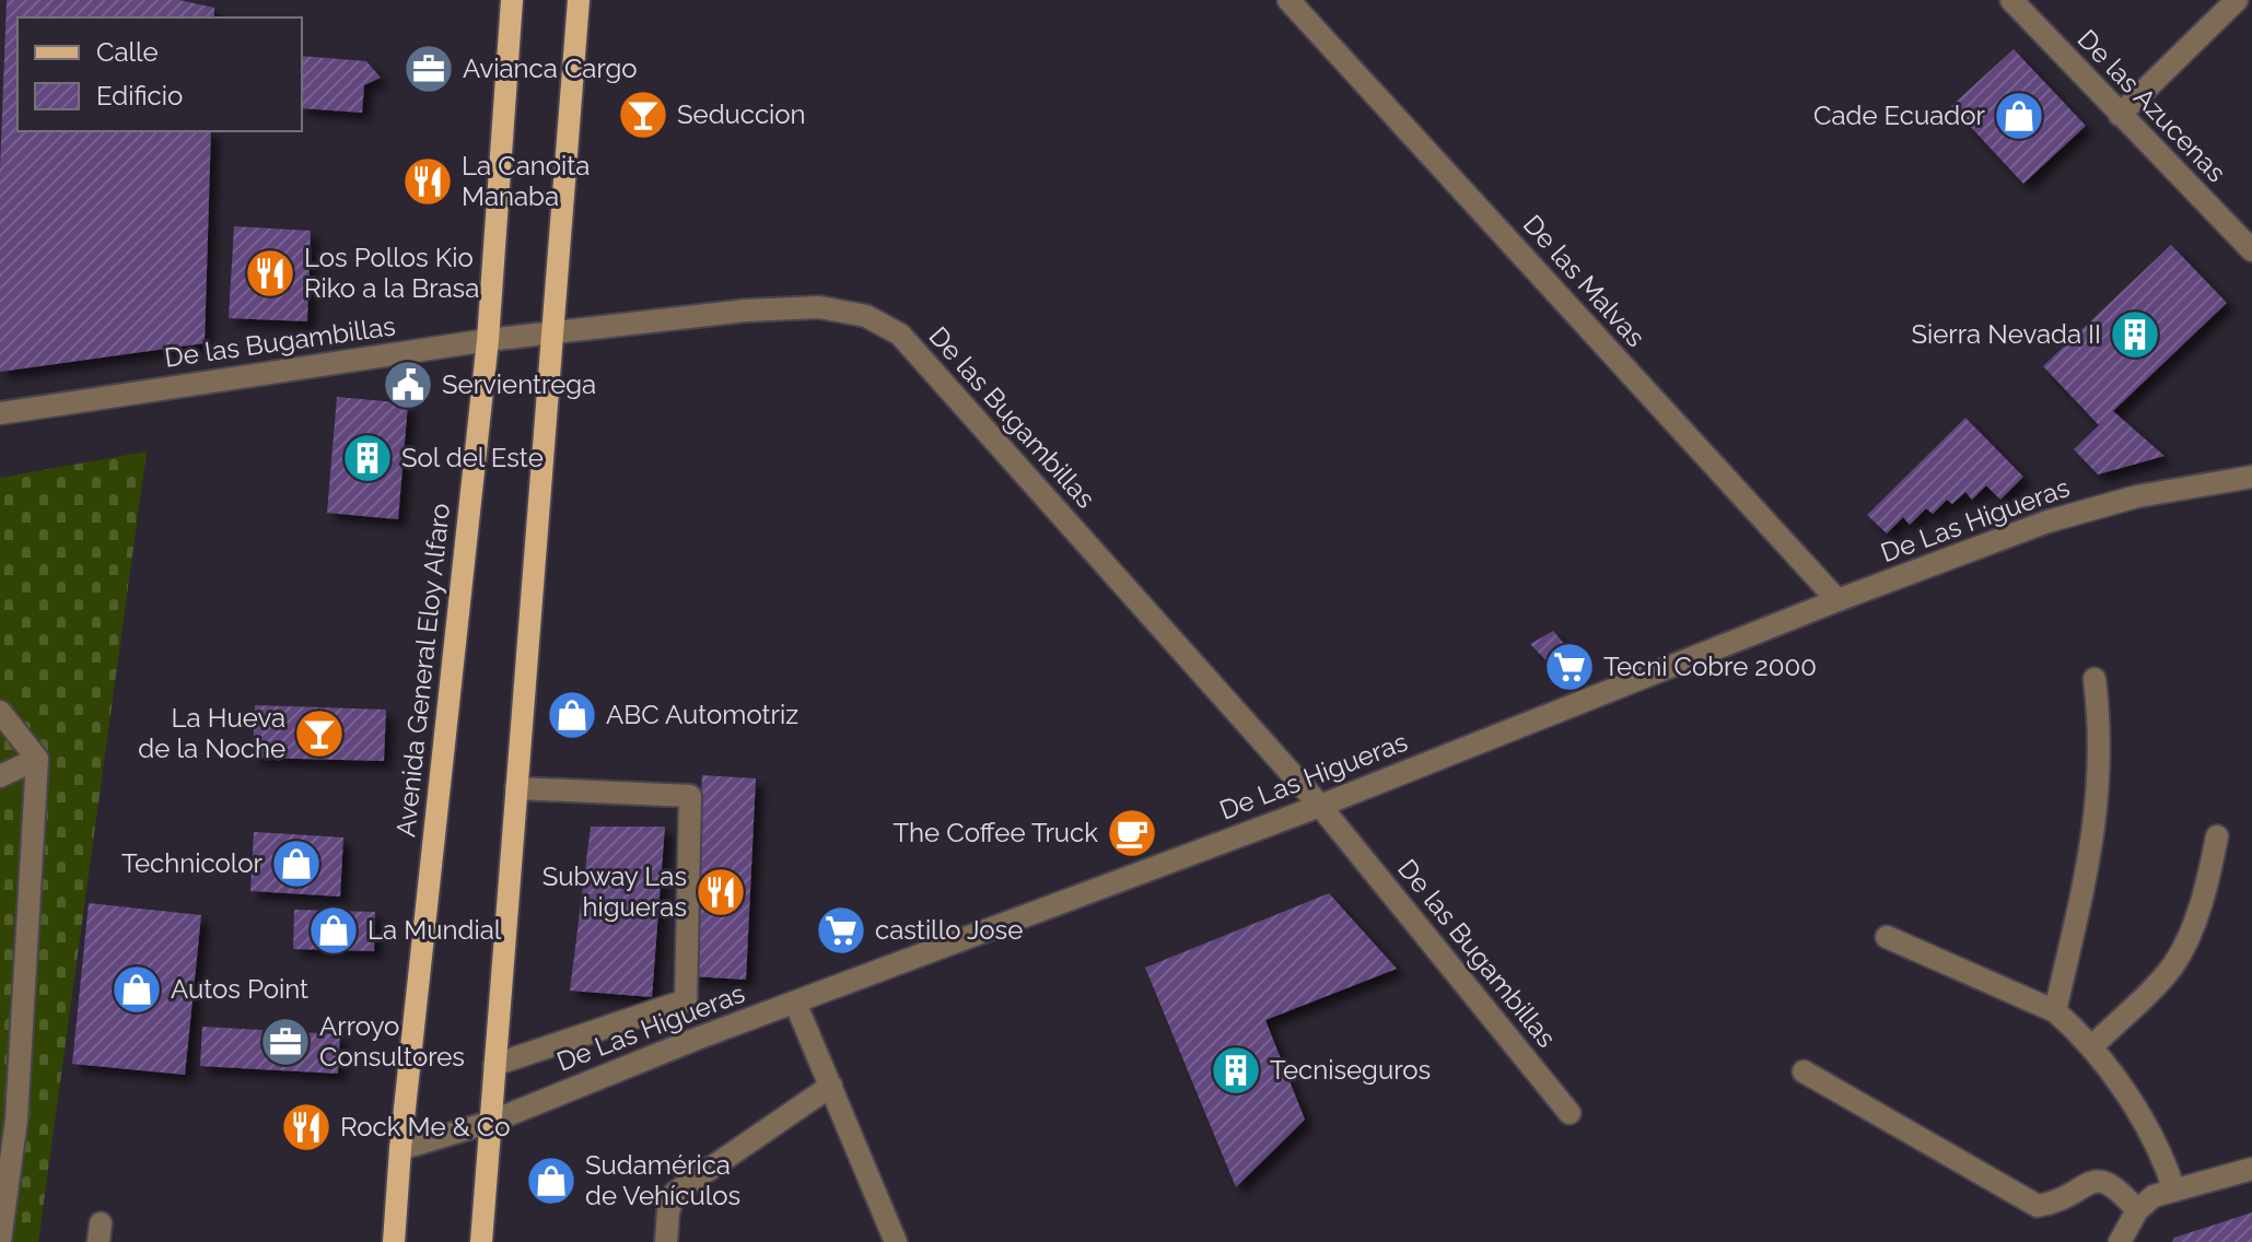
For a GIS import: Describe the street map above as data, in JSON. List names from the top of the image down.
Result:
{
  "streets": {
    "main road": ["Avenida General Eloy Alfaro"],
    "street": [
      "De las Azucenas",
      "De las Malvas",
      "De las Bugambillas",
      "De Las Higueras"
    ]
  },
  "crossings": [
    ["De las Malvas", "De Las Higueras"],
    ["De las Bugambillas", "De Las Higueras"],
    ["De las Bugambillas", "Avenida General Eloy Alfaro"],
    ["De Las Higueras", "Avenida General Eloy Alfaro"]
  ],
  "places": {
    "office": ["Avianca Cargo", "Arroyo Consultores"],
    "bar": ["Seduccion", "La Hueva de la Noche"],
    "shop": [
      "Cade Ecuador",
      "ABC Automotriz",
      "Technicolor",
      "La Mundial",
      "Autos Point",
      "Sudamérica de Vehículos"
    ],
    "restaurant": [
      "La Canoita Manaba",
      "Los Pollos Kio Riko a la Brasa",
      "Subway Las higueras",
      "Rock Me & Co"
    ],
    "building": ["Sierra Nevada II", "Sol del Este", "Tecniseguros"],
    "public building": ["Servientrega"],
    "supermarket": ["Tecni Cobre 2000", "castillo Jose"],
    "cafe": ["The Coffee Truck"]
  },
  "legend": ["Calle", "Edificio"]
}
